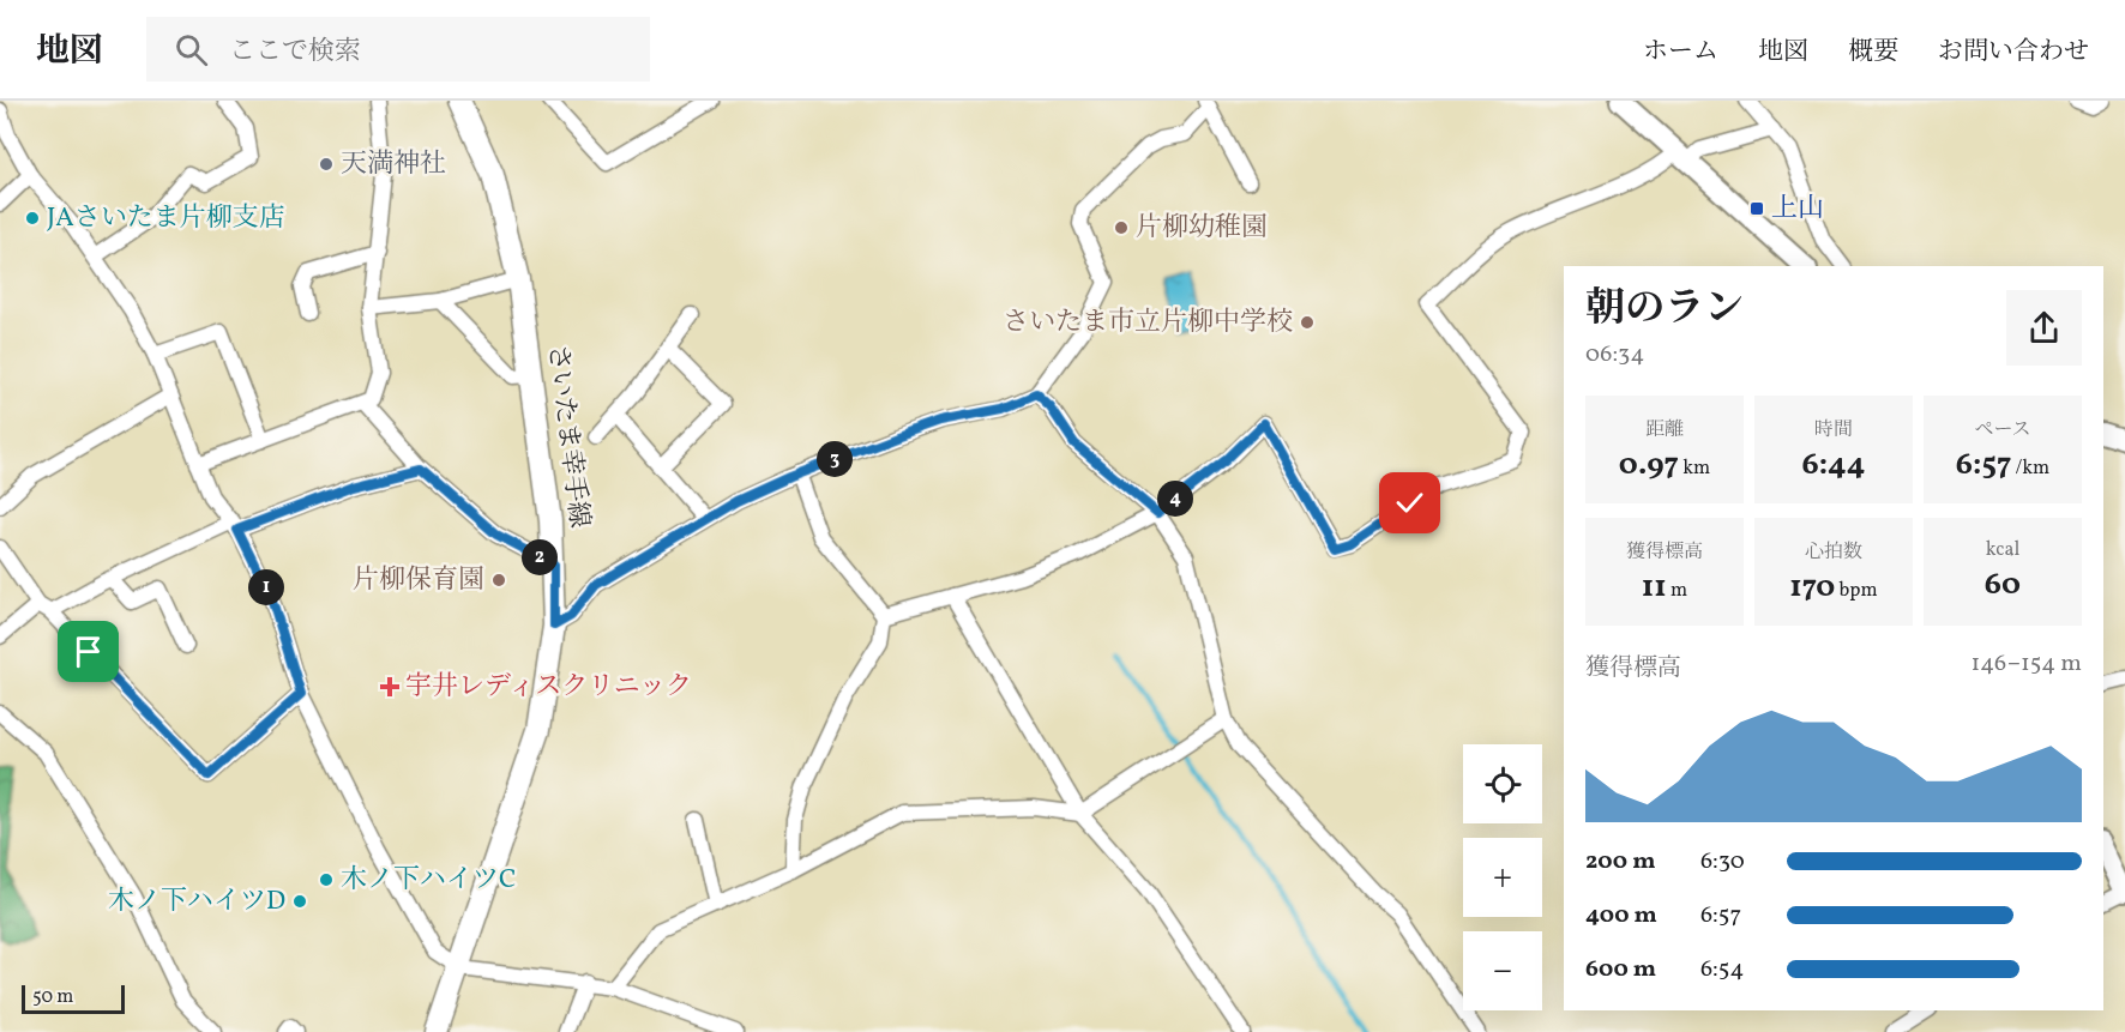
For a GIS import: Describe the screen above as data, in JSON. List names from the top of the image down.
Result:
{
  "streets": {
    "main road": ["さいたま幸手線"]
  },
  "places": {
    "other": [
      "天満神社",
      "JAさいたま片柳支店",
      "片柳幼稚園",
      "さいたま市立片柳中学校",
      "片柳保育園",
      "木ノ下ハイツC",
      "木ノ下ハイツD"
    ],
    "transit": ["上山"],
    "health": ["宇井レディスクリニック"]
  },
  "scale_bar": "50 m",
  "page": {
    "header": "地図",
    "search": "ここで検索",
    "nav": [
      "ホーム",
      "地図",
      "概要",
      "お問い合わせ"
    ],
    "heading": ["朝のラン", "06:34"],
    "stats": [
      ["距離", "0.97 km"],
      ["時間", "6:44"],
      ["ペース", "6:57 /km"],
      ["獲得標高", "11 m"],
      ["心拍数", "170 bpm"],
      ["kcal", "60"]
    ],
    "pins": [
      "3",
      "4",
      "2",
      "1"
    ],
    "chart": ["獲得標高", "146–154 m"],
    "map_buttons": ["+", "−"],
    "list": [
      {
        "name": "200 m",
        "note": "6:30"
      },
      {
        "name": "400 m",
        "note": "6:57"
      },
      {
        "name": "600 m",
        "note": "6:54"
      }
    ],
    "scale": "50 m"
  }
}
